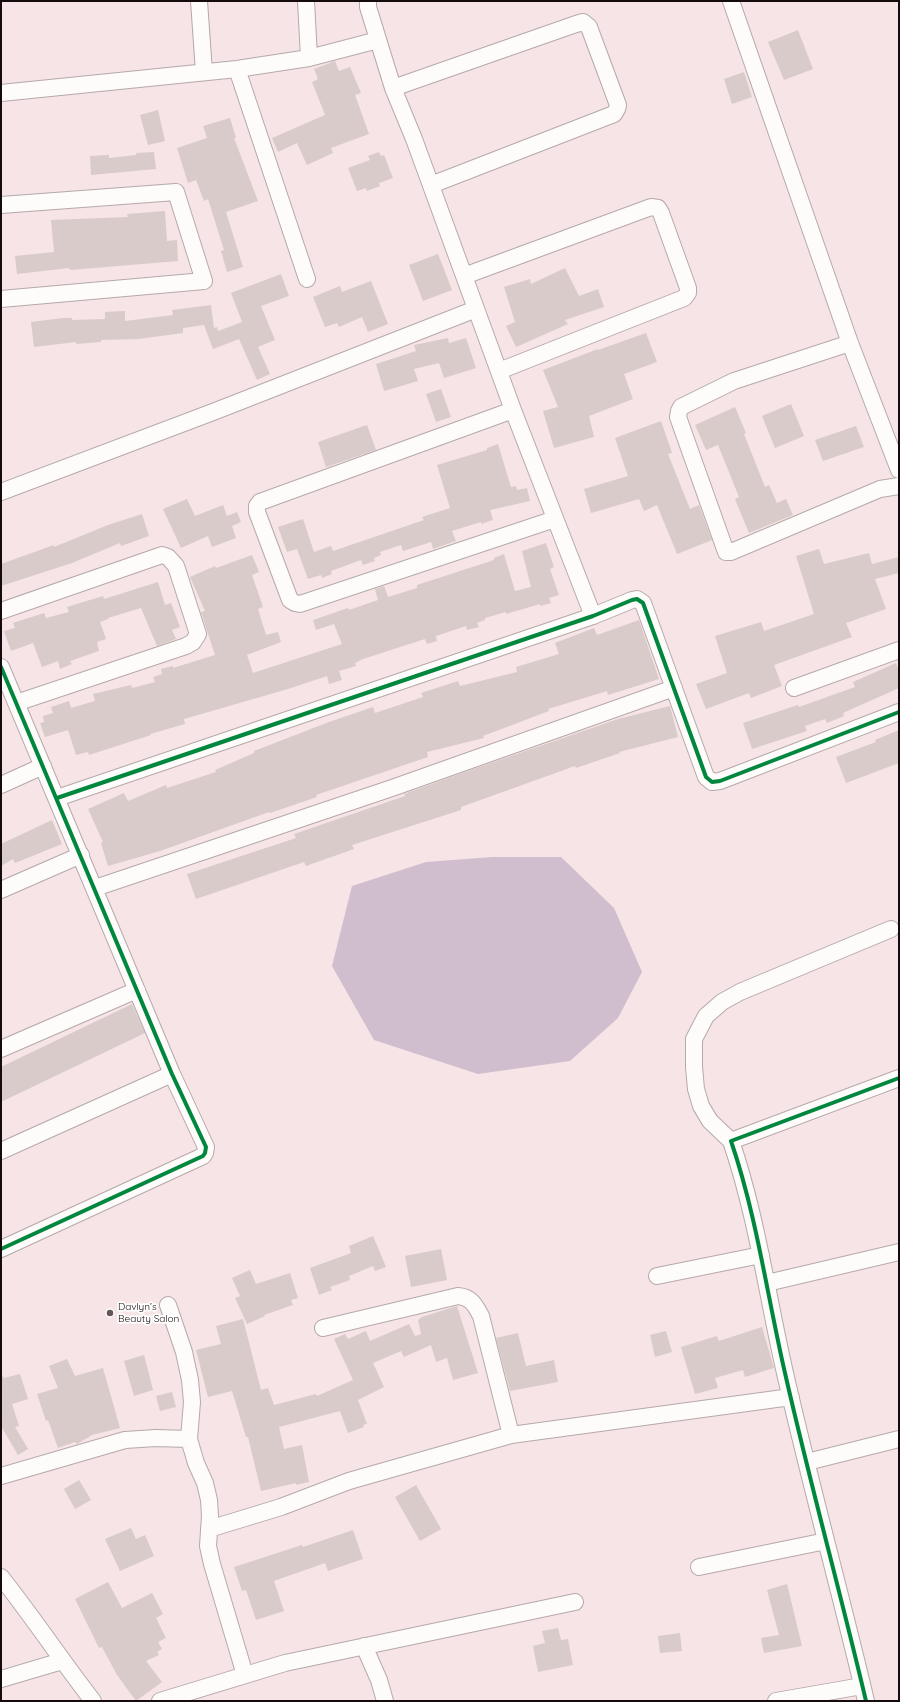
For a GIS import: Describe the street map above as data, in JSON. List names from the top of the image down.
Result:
{
  "places": ["Davlyn’s Beauty Salon"]
}
